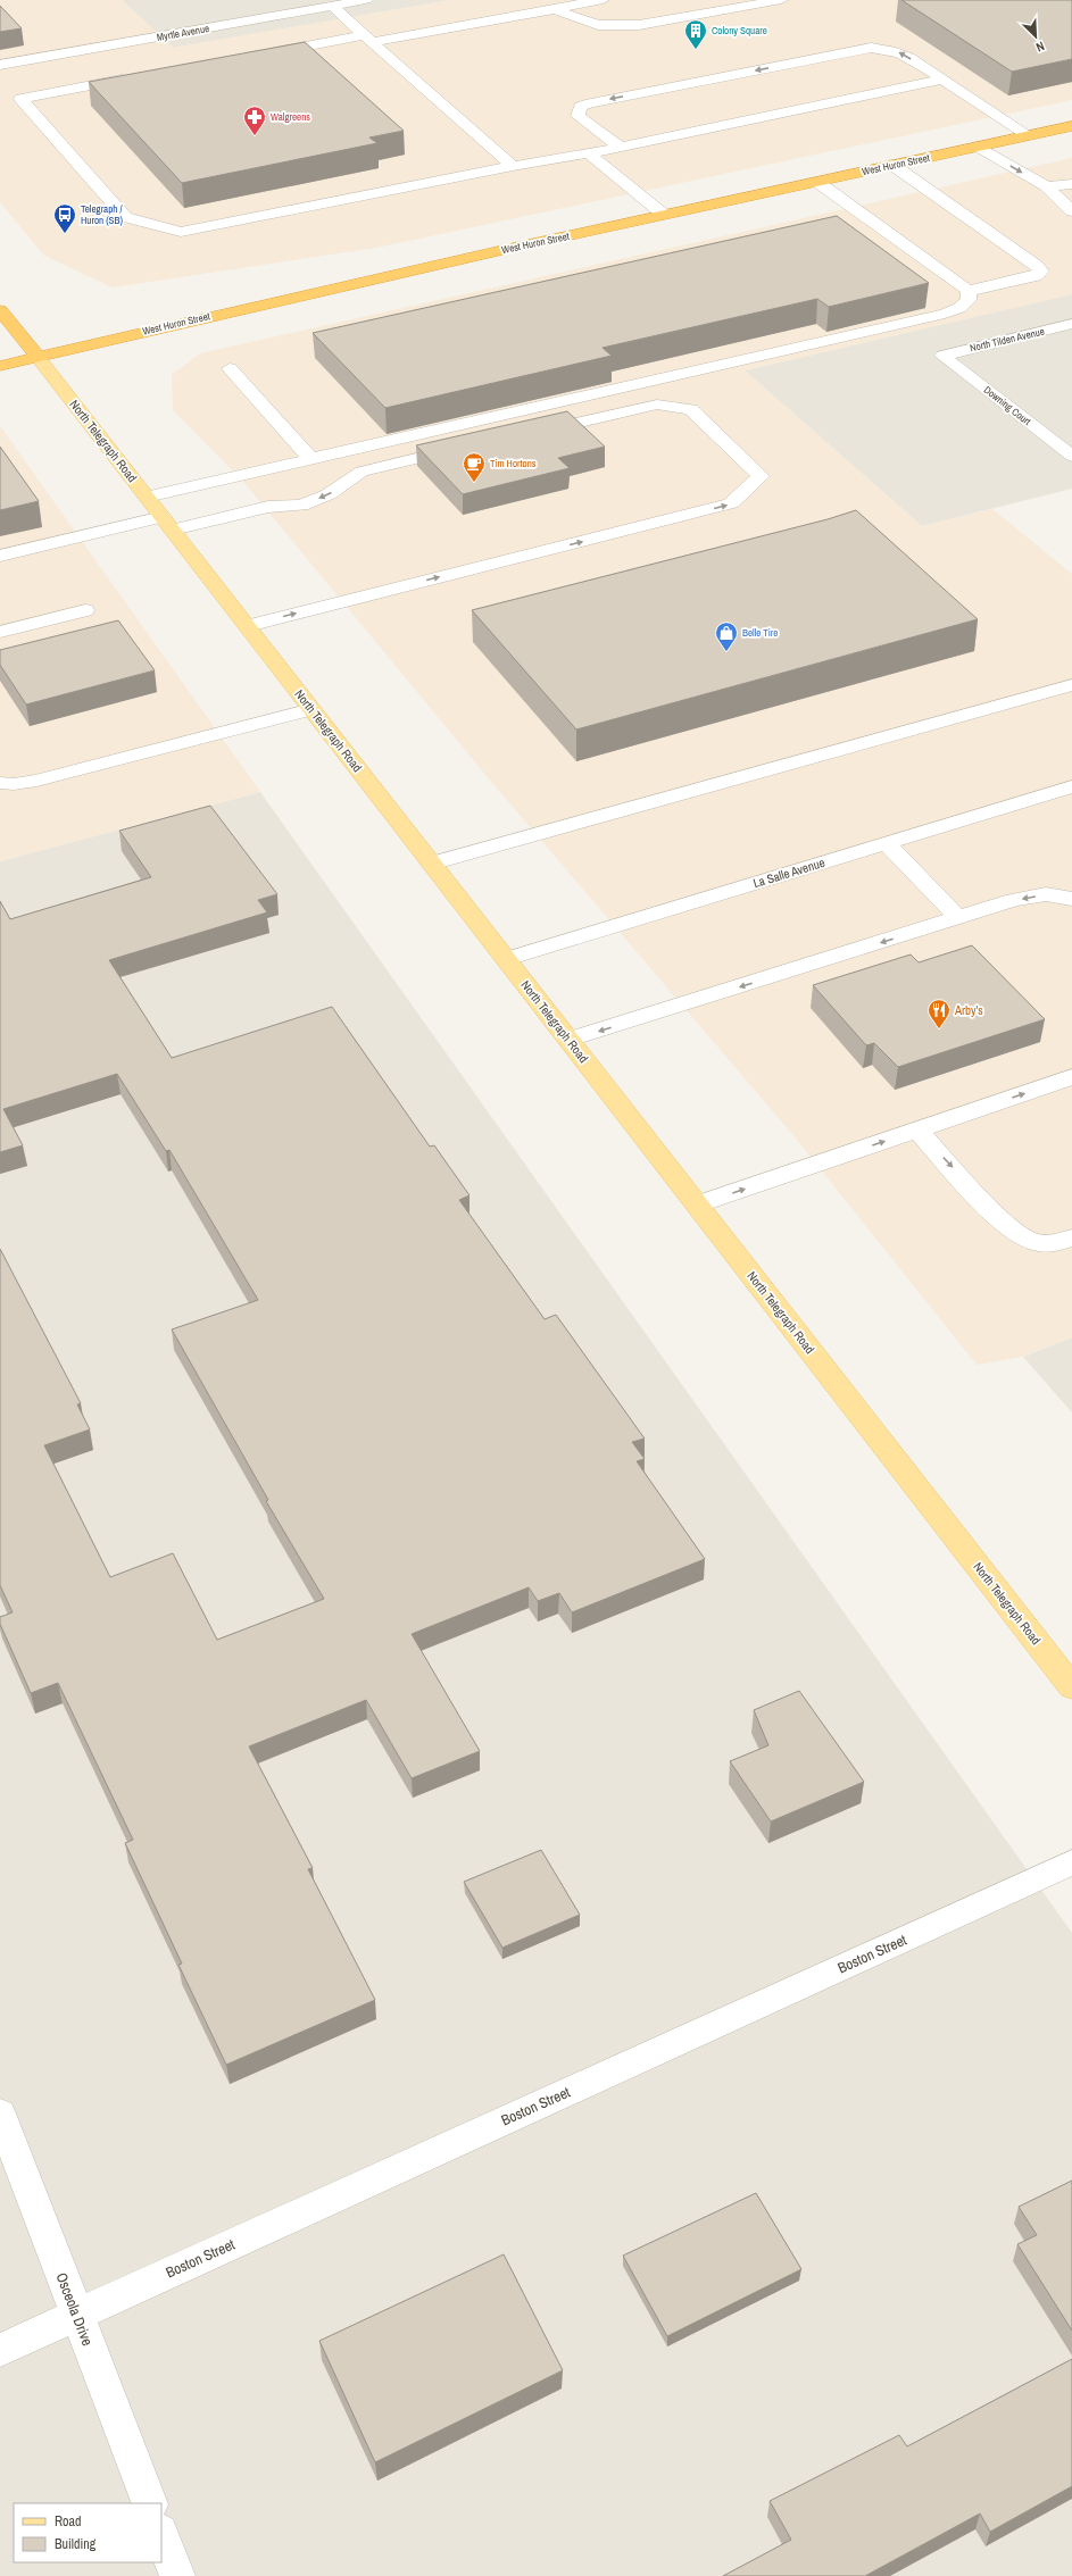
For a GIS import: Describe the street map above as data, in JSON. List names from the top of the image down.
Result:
{
  "streets": {
    "highway": ["West Huron Street"],
    "main road": ["North Telegraph Road"],
    "street": [
      "Myrtle Avenue",
      "North Tilden Avenue",
      "Downing Court",
      "La Salle Avenue",
      "Boston Street",
      "Osceola Drive"
    ]
  },
  "crossings": [
    ["West Huron Street", "North Telegraph Road"],
    ["North Tilden Avenue", "Downing Court"],
    ["North Telegraph Road", "La Salle Avenue"],
    ["Boston Street", "Osceola Drive"]
  ],
  "places": {
    "building": ["Colony Square"],
    "pharmacy": ["Walgreens"],
    "bus stop": ["Telegraph / Huron (SB)"],
    "cafe": ["Tim Hortons"],
    "shop": ["Belle Tire"],
    "restaurant": ["Arby's"]
  },
  "legend": ["Road", "Building"],
  "north": "bottom right"
}
